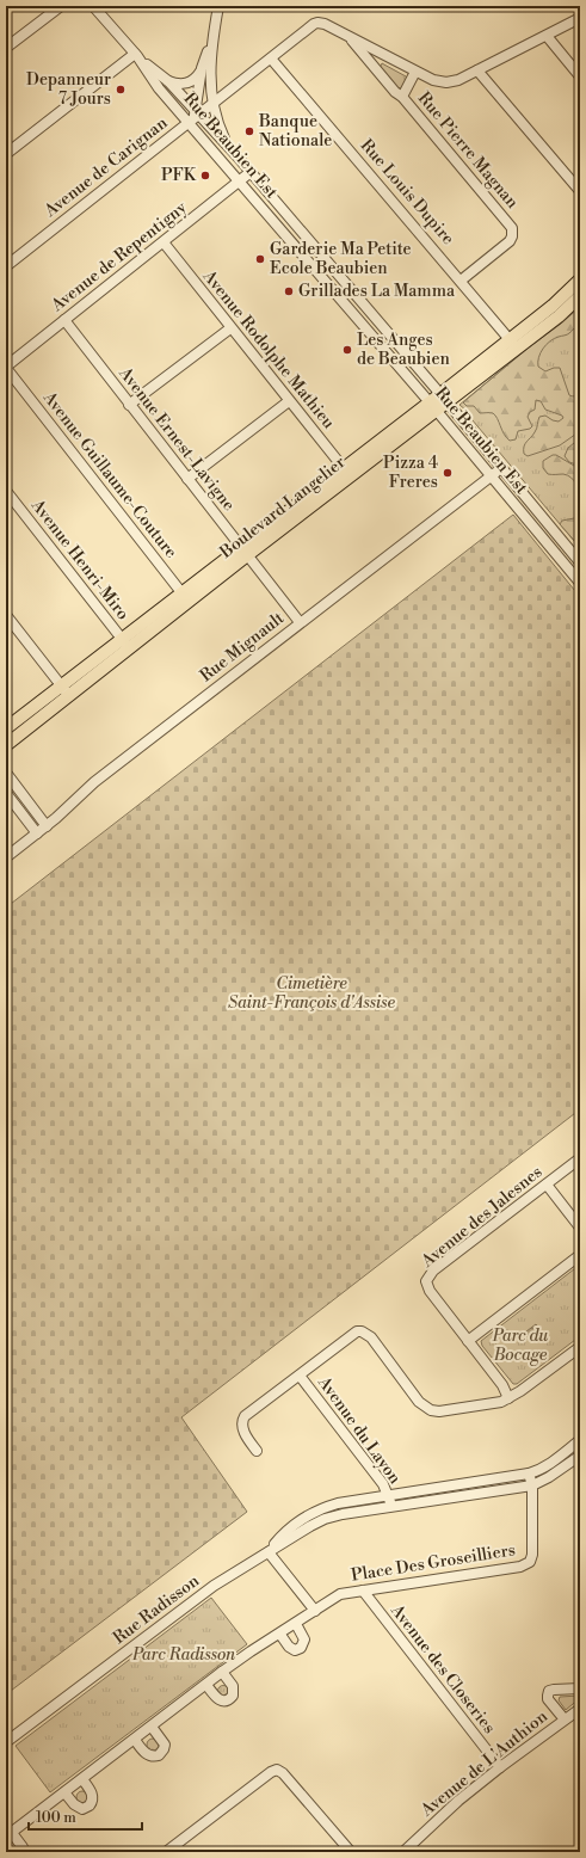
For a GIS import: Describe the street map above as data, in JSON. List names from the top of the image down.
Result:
{
  "streets": {
    "main road": ["Boulevard Langelier"],
    "street": [
      "Rue Beaubien Est",
      "Rue Pierre Magnan",
      "Avenue de Carignan",
      "Rue Louis Dupire",
      "Avenue de Repentigny",
      "Avenue Rodolphe Mathieu",
      "Avenue Ernest-Lavigne",
      "Avenue Guillaume-Couture",
      "Avenue Henri-Miro",
      "Rue Mignault",
      "Avenue des Jalesnes",
      "Avenue du Layon",
      "Place Des Groseilliers",
      "Rue Radisson",
      "Avenue des Closeries",
      "Avenue de L'Authion"
    ]
  },
  "crossings": [
    ["Rue Beaubien Est", "Avenue de Carignan"],
    ["Rue Beaubien Est", "Avenue de Repentigny"],
    ["Rue Beaubien Est", "Boulevard Langelier"],
    ["Rue Beaubien Est", "Rue Mignault"],
    ["Rue Pierre Magnan", "Avenue de Carignan"],
    ["Rue Pierre Magnan", "Rue Louis Dupire"],
    ["Avenue de Carignan", "Rue Louis Dupire"],
    ["Rue Louis Dupire", "Boulevard Langelier"],
    ["Avenue de Repentigny", "Avenue Rodolphe Mathieu"],
    ["Avenue de Repentigny", "Avenue Ernest-Lavigne"],
    ["Avenue de Repentigny", "Avenue Guillaume-Couture"],
    ["Avenue Rodolphe Mathieu", "Boulevard Langelier"],
    ["Avenue Ernest-Lavigne", "Boulevard Langelier"],
    ["Avenue Ernest-Lavigne", "Rue Mignault"],
    ["Avenue Guillaume-Couture", "Boulevard Langelier"],
    ["Boulevard Langelier", "Avenue Henri-Miro"],
    ["Avenue du Layon", "Rue Radisson"],
    ["Place Des Groseilliers", "Rue Radisson"],
    ["Place Des Groseilliers", "Avenue des Closeries"],
    ["Avenue des Closeries", "Avenue de L'Authion"]
  ],
  "parks": ["Cimetière Saint-François d'Assise", "Parc du Bocage", "Parc Radisson"],
  "places": [
    "Depanneur 7 Jours",
    "Banque Nationale",
    "PFK",
    "Garderie Ma Petite Ecole Beaubien",
    "Grillades La Mamma",
    "Les Anges de Beaubien",
    "Pizza 4 Freres"
  ],
  "scale_bar": "100 m"
}
